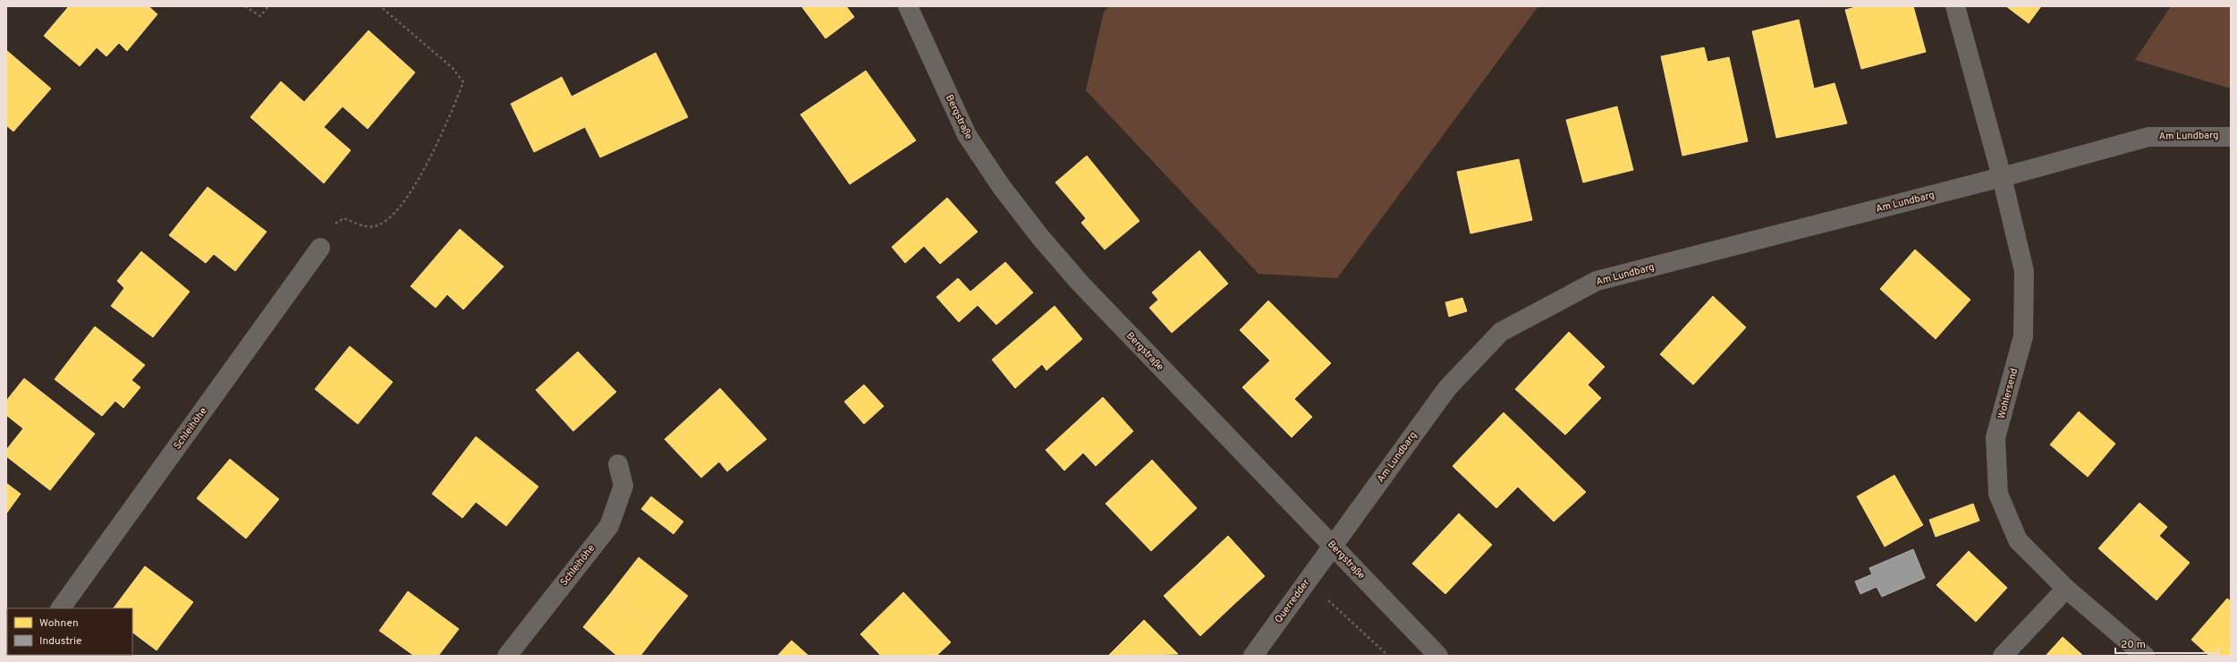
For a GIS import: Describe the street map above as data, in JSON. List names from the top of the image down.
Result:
{
  "streets": {
    "street": [
      "Bergstraße",
      "Am Lundbarg",
      "Wohlersend",
      "Schleihöhe",
      "Querredder"
    ]
  },
  "crossings": [
    ["Bergstraße", "Am Lundbarg"],
    ["Bergstraße", "Querredder"],
    ["Am Lundbarg", "Wohlersend"],
    ["Am Lundbarg", "Querredder"]
  ],
  "legend": ["Wohnen", "Industrie"],
  "scale_bar": "20 m"
}
